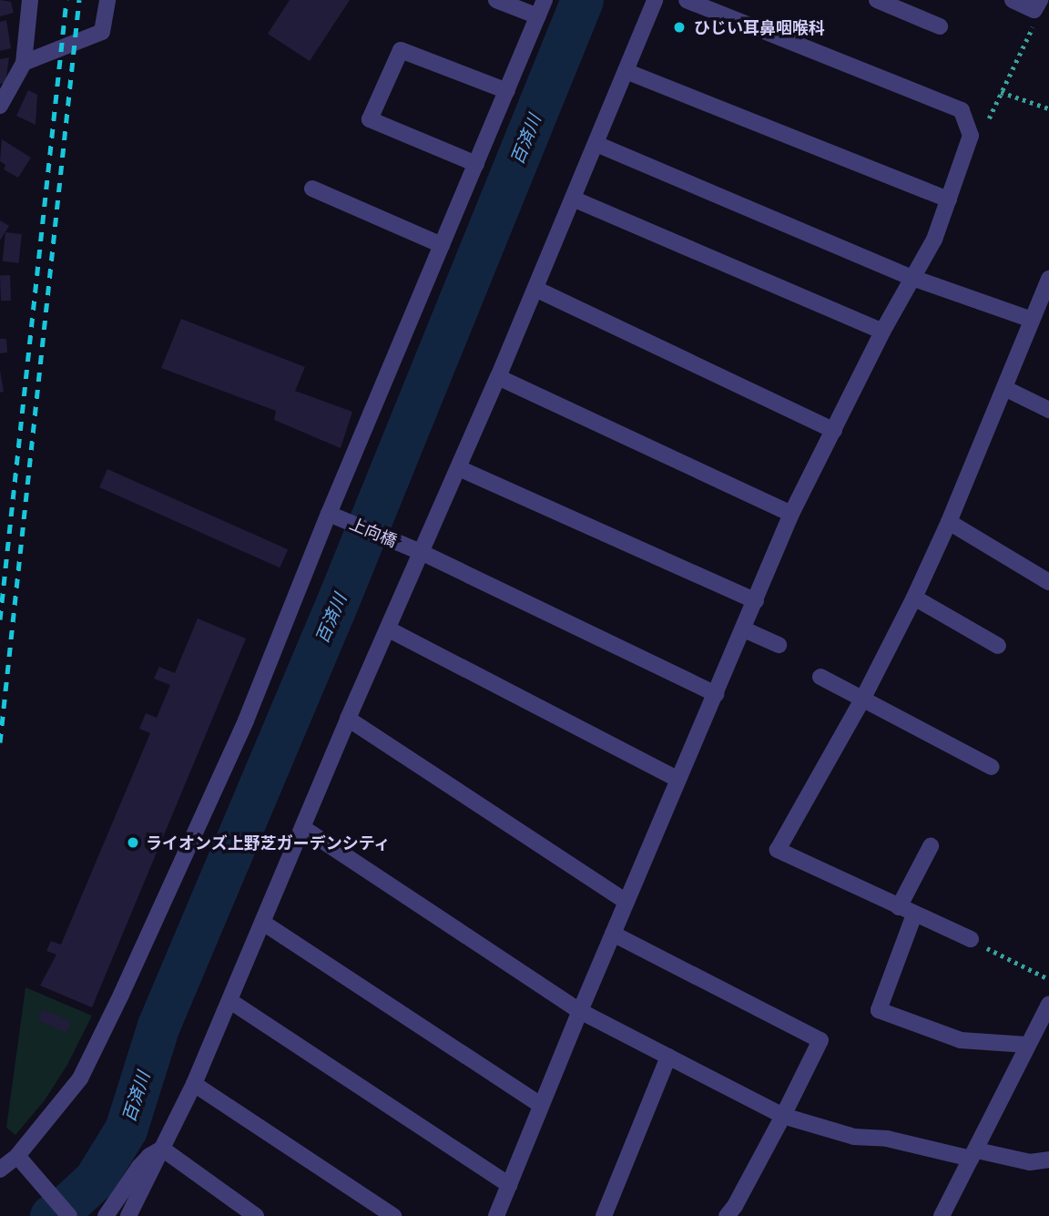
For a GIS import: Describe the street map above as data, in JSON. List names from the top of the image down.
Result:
{
  "streets": {
    "street": ["上向橋"]
  },
  "water": ["百済川"],
  "places": ["ひじい耳鼻咽喉科", "ライオンズ上野芝ガーデンシティ"]
}
